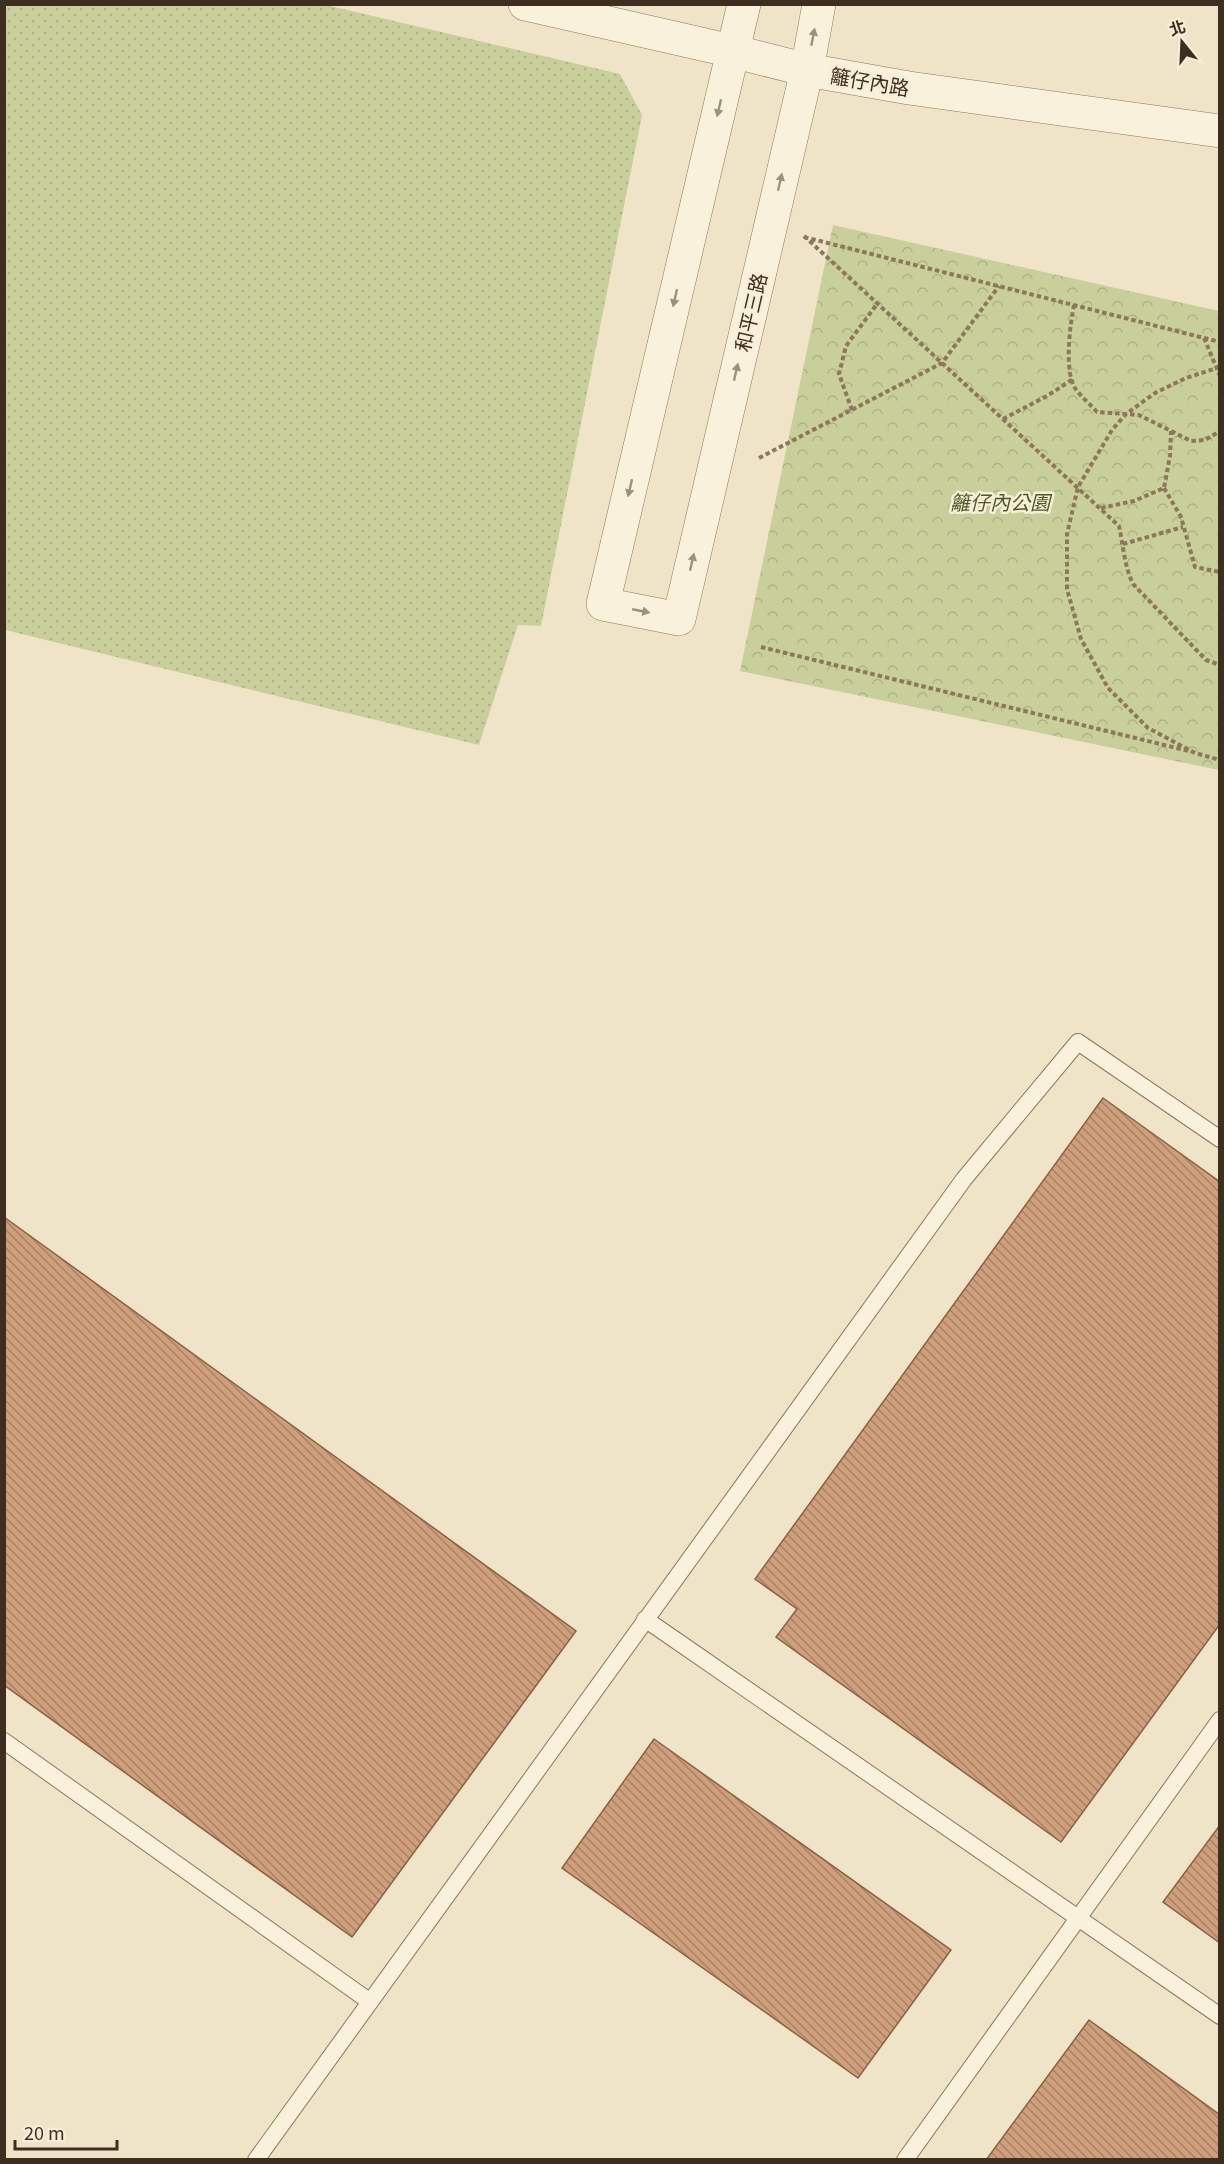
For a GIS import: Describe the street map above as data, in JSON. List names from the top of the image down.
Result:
{
  "streets": {
    "street": ["籬仔內路", "和平三路"]
  },
  "crossings": [
    ["籬仔內路", "和平三路"]
  ],
  "parks": ["籬仔內公園"],
  "scale_bar": "20 m",
  "north": "top"
}
